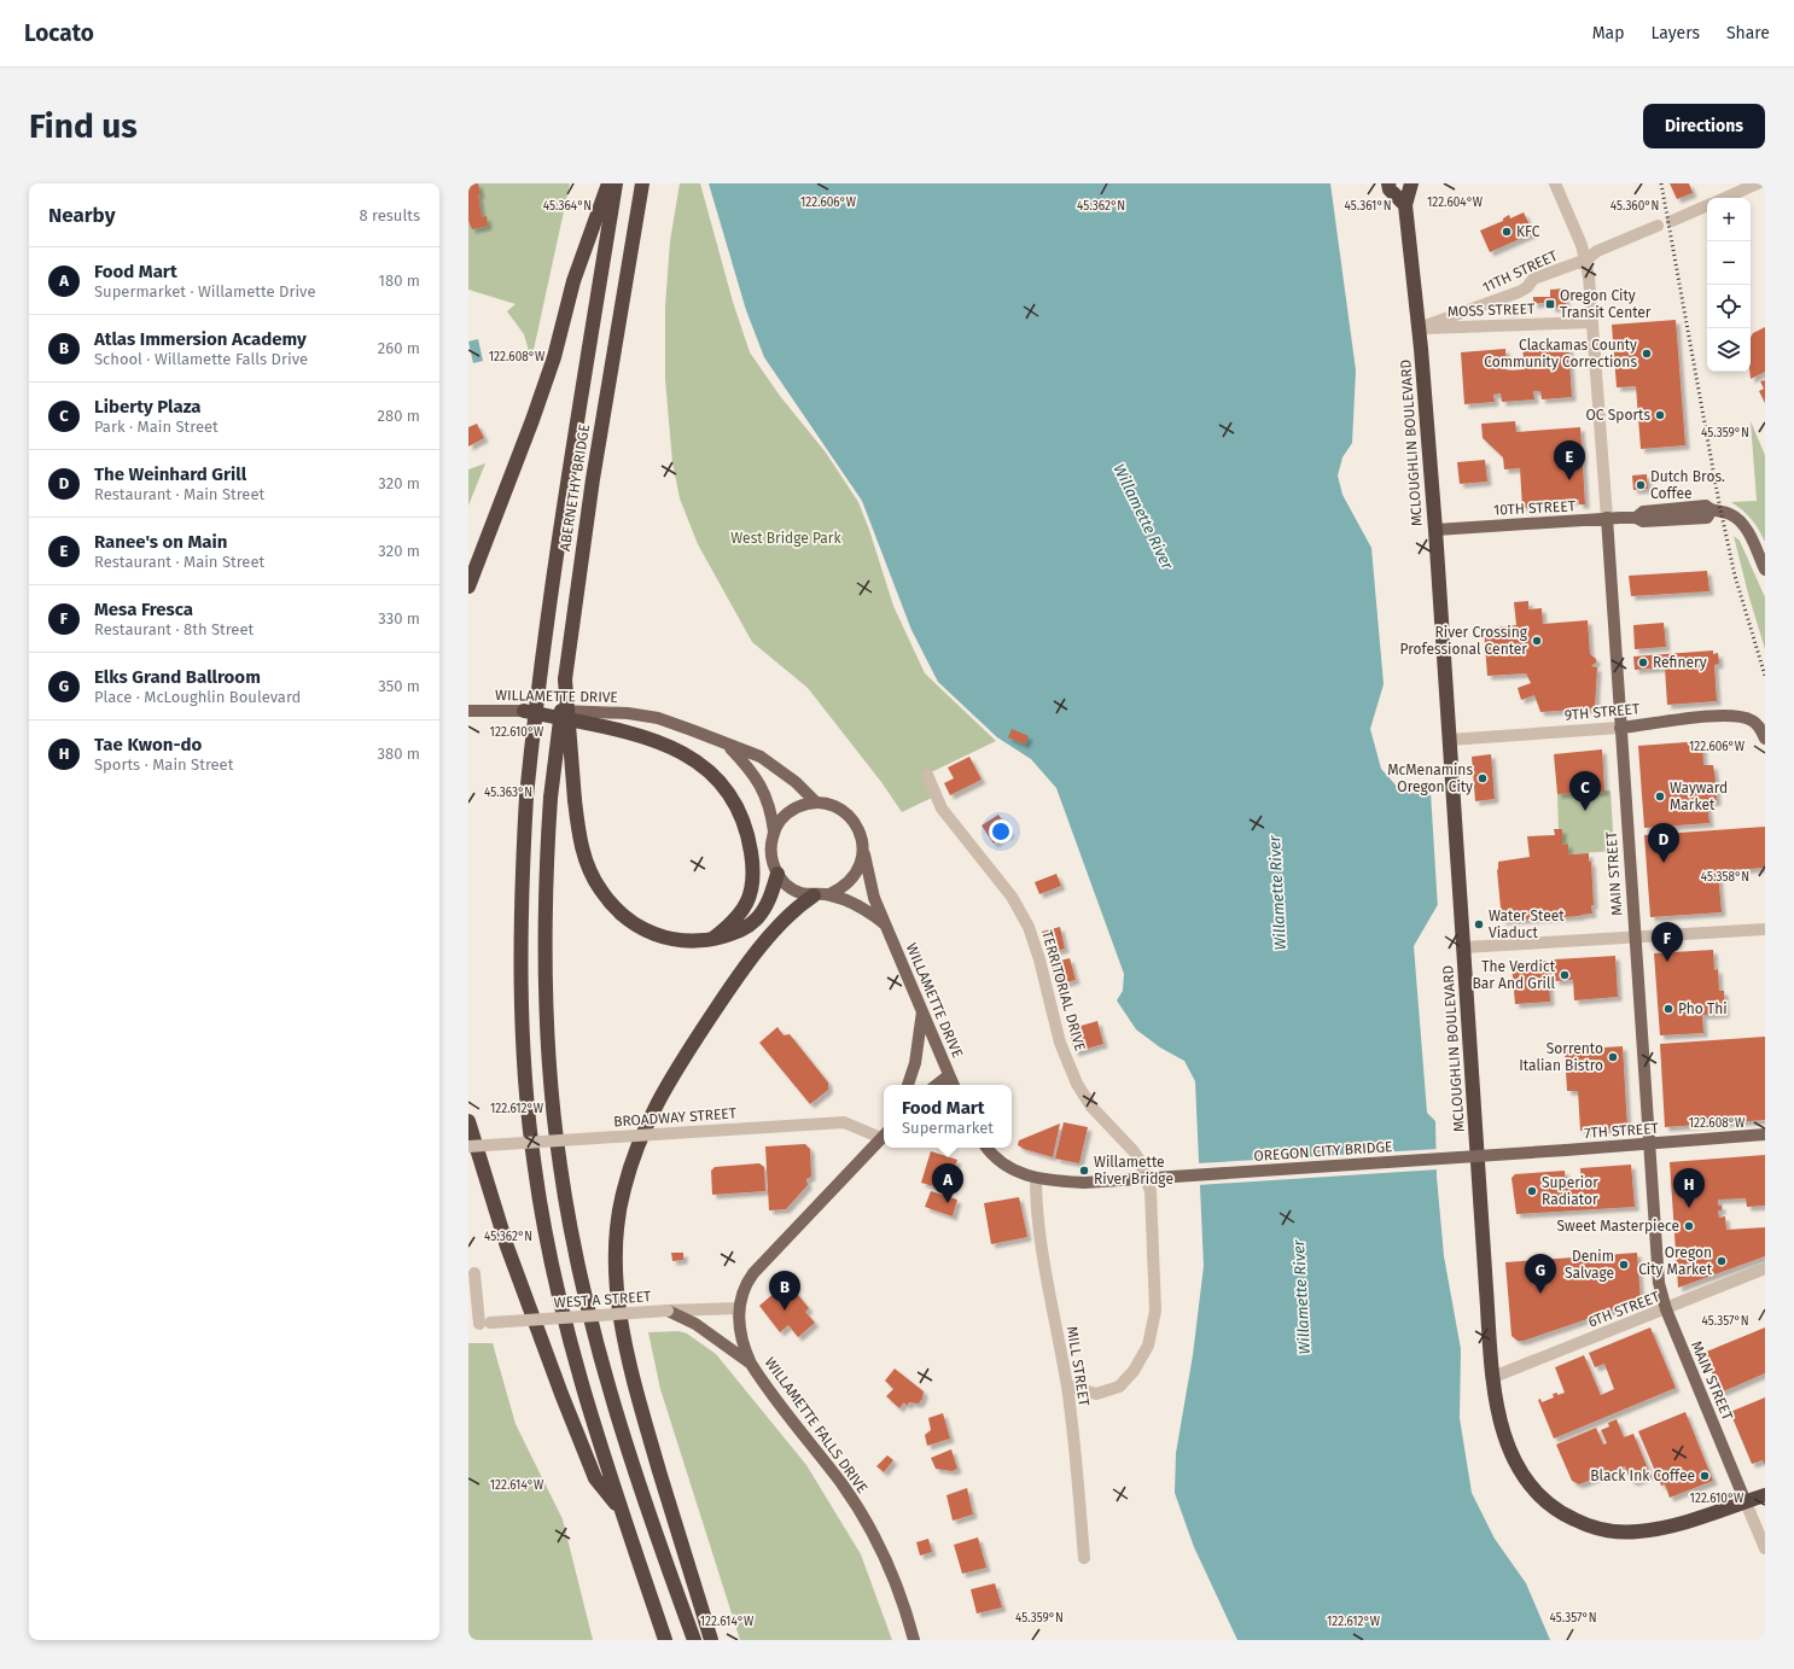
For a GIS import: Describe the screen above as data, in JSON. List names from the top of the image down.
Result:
{
  "streets": {
    "highway": ["MCLOUGHLIN BOULEVARD", "ABERNETHY BRIDGE"],
    "main road": [
      "10TH STREET",
      "WILLAMETTE DRIVE",
      "9TH STREET",
      "MAIN STREET",
      "7TH STREET",
      "OREGON CITY BRIDGE",
      "WILLAMETTE FALLS DRIVE"
    ],
    "street": [
      "11TH STREET",
      "MOSS STREET",
      "TERRITORIAL DRIVE",
      "BROADWAY STREET",
      "WEST A STREET",
      "6TH STREET",
      "MILL STREET"
    ]
  },
  "crossings": [
    ["11TH STREET", "MOSS STREET"],
    ["11TH STREET", "MCLOUGHLIN BOULEVARD"],
    ["11TH STREET", "MAIN STREET"],
    ["MOSS STREET", "MCLOUGHLIN BOULEVARD"],
    ["MOSS STREET", "MAIN STREET"],
    ["MCLOUGHLIN BOULEVARD", "10TH STREET"],
    ["MCLOUGHLIN BOULEVARD", "9TH STREET"],
    ["MCLOUGHLIN BOULEVARD", "MAIN STREET"],
    ["MCLOUGHLIN BOULEVARD", "6TH STREET"],
    ["10TH STREET", "MAIN STREET"],
    ["9TH STREET", "MAIN STREET"],
    ["MAIN STREET", "7TH STREET"],
    ["MAIN STREET", "6TH STREET"],
    ["TERRITORIAL DRIVE", "MILL STREET"],
    ["BROADWAY STREET", "WILLAMETTE FALLS DRIVE"],
    ["7TH STREET", "OREGON CITY BRIDGE"],
    ["OREGON CITY BRIDGE", "MILL STREET"],
    ["WEST A STREET", "WILLAMETTE FALLS DRIVE"]
  ],
  "water": ["Willamette River"],
  "parks": ["West Bridge Park"],
  "places": {
    "other": [
      "KFC",
      "Clackamas County Community Corrections",
      "OC Sports",
      "Dutch Bros. Coffee",
      "River Crossing Professional Center",
      "Refinery",
      "McMenamins Oregon City",
      "Wayward Market",
      "Water Steet Viaduct",
      "The Verdict Bar And Grill",
      "Pho Thi",
      "Sorrento Italian Bistro",
      "Willamette River Bridge",
      "Superior Radiator",
      "Sweet Masterpiece",
      "Oregon City Market",
      "Denim Salvage",
      "Black Ink Coffee"
    ],
    "transit": ["Oregon City Transit Center"]
  },
  "page": {
    "header": "Locato",
    "nav": ["Map", "Layers", "Share"],
    "buttons": "Directions",
    "title": "Find us",
    "heading": ["Nearby", "8 results"],
    "map_buttons": ["+", "−"],
    "list": [
      {
        "mark": "A",
        "name": "Food Mart",
        "note": "Supermarket · Willamette Drive",
        "value": "180 m"
      },
      {
        "mark": "B",
        "name": "Atlas Immersion Academy",
        "note": "School · Willamette Falls Drive",
        "value": "260 m"
      },
      {
        "mark": "C",
        "name": "Liberty Plaza",
        "note": "Park · Main Street",
        "value": "280 m"
      },
      {
        "mark": "D",
        "name": "The Weinhard Grill",
        "note": "Restaurant · Main Street",
        "value": "320 m"
      },
      {
        "mark": "E",
        "name": "Ranee's on Main",
        "note": "Restaurant · Main Street",
        "value": "320 m"
      },
      {
        "mark": "F",
        "name": "Mesa Fresca",
        "note": "Restaurant · 8th Street",
        "value": "330 m"
      },
      {
        "mark": "G",
        "name": "Elks Grand Ballroom",
        "note": "Place · McLoughlin Boulevard",
        "value": "350 m"
      },
      {
        "mark": "H",
        "name": "Tae Kwon-do",
        "note": "Sports · Main Street",
        "value": "380 m"
      }
    ],
    "pins": [
      "E",
      "C",
      "D",
      "F",
      "A",
      "H",
      "G",
      "B"
    ],
    "popup": ["Food Mart", "Supermarket"]
  },
  "coordinates": [
    "122.604°W",
    "122.606°W",
    "45.364°N",
    "45.362°N",
    "45.361°N",
    "45.360°N",
    "122.608°W",
    "45.359°N",
    "122.610°W",
    "45.363°N",
    "45.358°N",
    "122.612°W",
    "45.357°N",
    "122.614°W"
  ]
}
